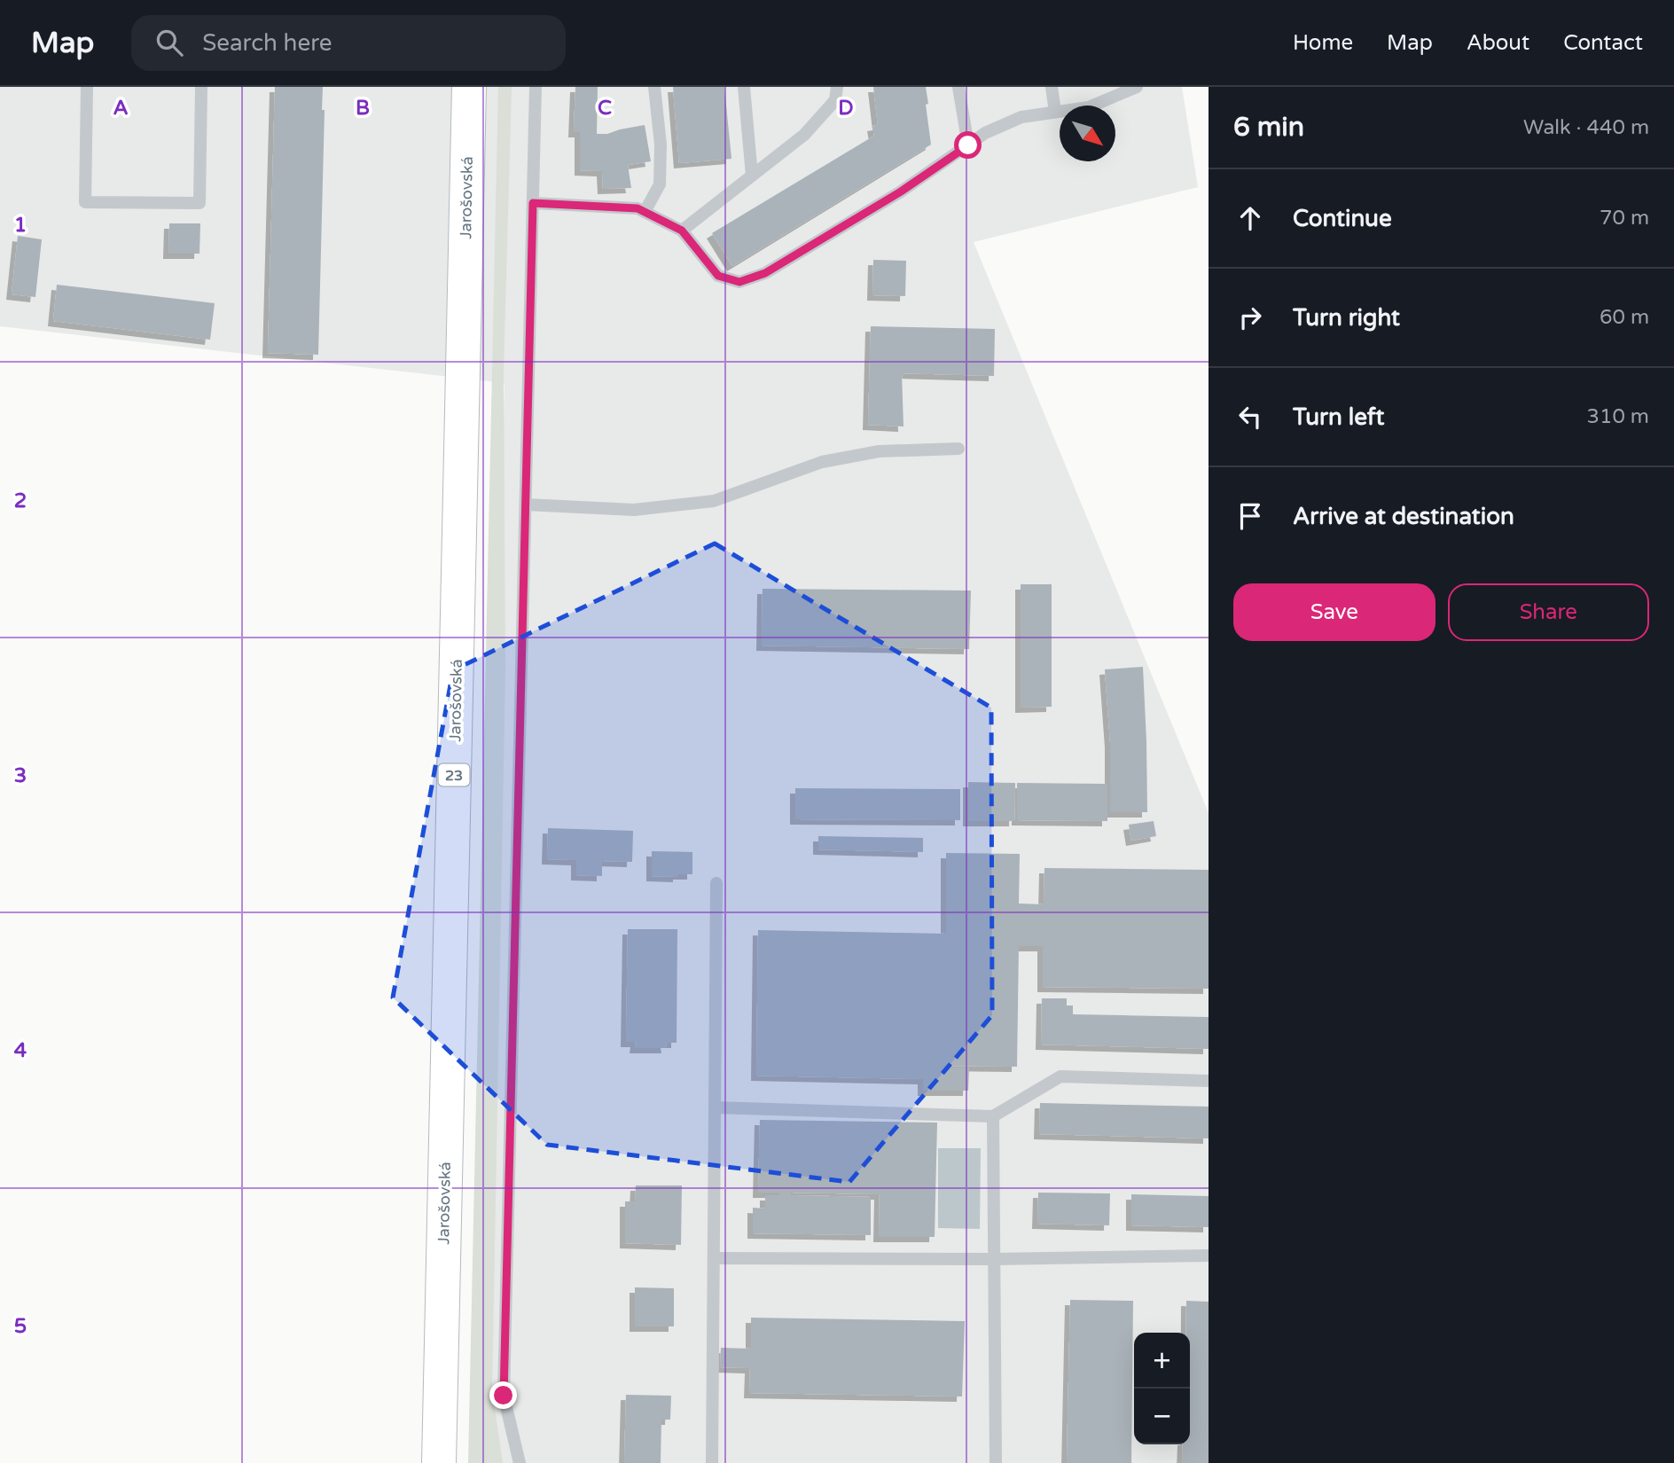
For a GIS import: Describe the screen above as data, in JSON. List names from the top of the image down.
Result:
{
  "streets": {
    "main road": ["Jarošovská", "23"]
  },
  "north": "bottom right",
  "page": {
    "header": "Map",
    "search": "Search here",
    "nav": [
      "Home",
      "Map",
      "About",
      "Contact"
    ],
    "heading": ["6 min", "Walk · 440 m"],
    "list": [
      ["Continue", "70 m"],
      ["Turn right", "60 m"],
      ["Turn left", "310 m"],
      "Arrive at destination"
    ],
    "buttons": ["Save", "Share"],
    "map_buttons": ["+", "−"]
  },
  "grid": {
    "columns": [
      "A",
      "B",
      "C",
      "D"
    ],
    "rows": [
      "1",
      "2",
      "3",
      "4",
      "5"
    ]
  }
}
